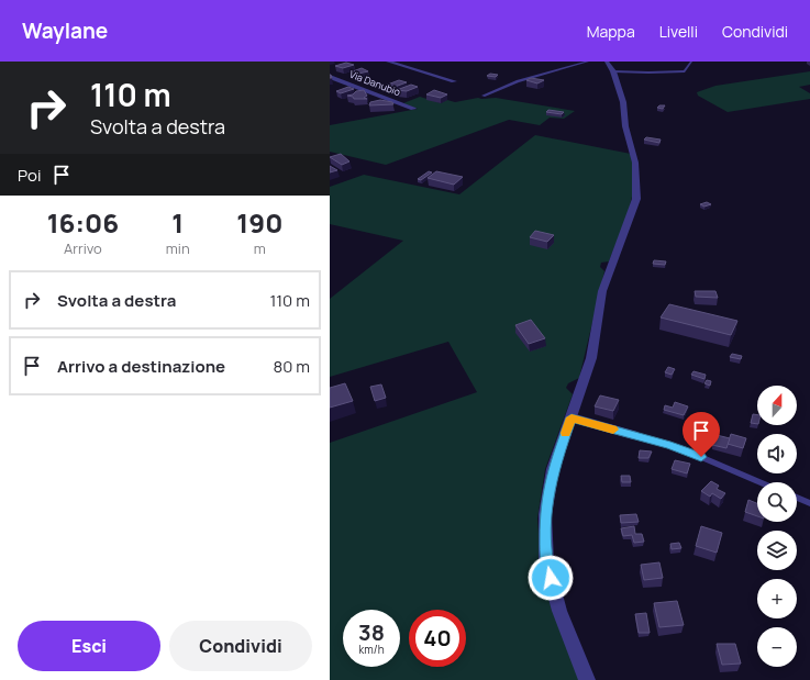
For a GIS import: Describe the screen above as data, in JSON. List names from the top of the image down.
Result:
{
  "streets": {
    "street": ["Via Danubio"]
  },
  "north": "top",
  "page": {
    "header": "Waylane",
    "nav": ["Mappa", "Livelli", "Condividi"],
    "turn": ["110 m", "Svolta a destra"],
    "then": "Poi",
    "eta": [
      "16:06",
      "Arrivo",
      "1",
      "min",
      "190",
      "m"
    ],
    "list": [
      {
        "name": "Svolta a destra",
        "value": "110 m"
      },
      {
        "name": "Arrivo a destinazione",
        "value": "80 m"
      }
    ],
    "map_buttons": ["+", "−"],
    "speed": "38 km/h",
    "limit": "40",
    "buttons": ["Esci", "Condividi"]
  }
}
